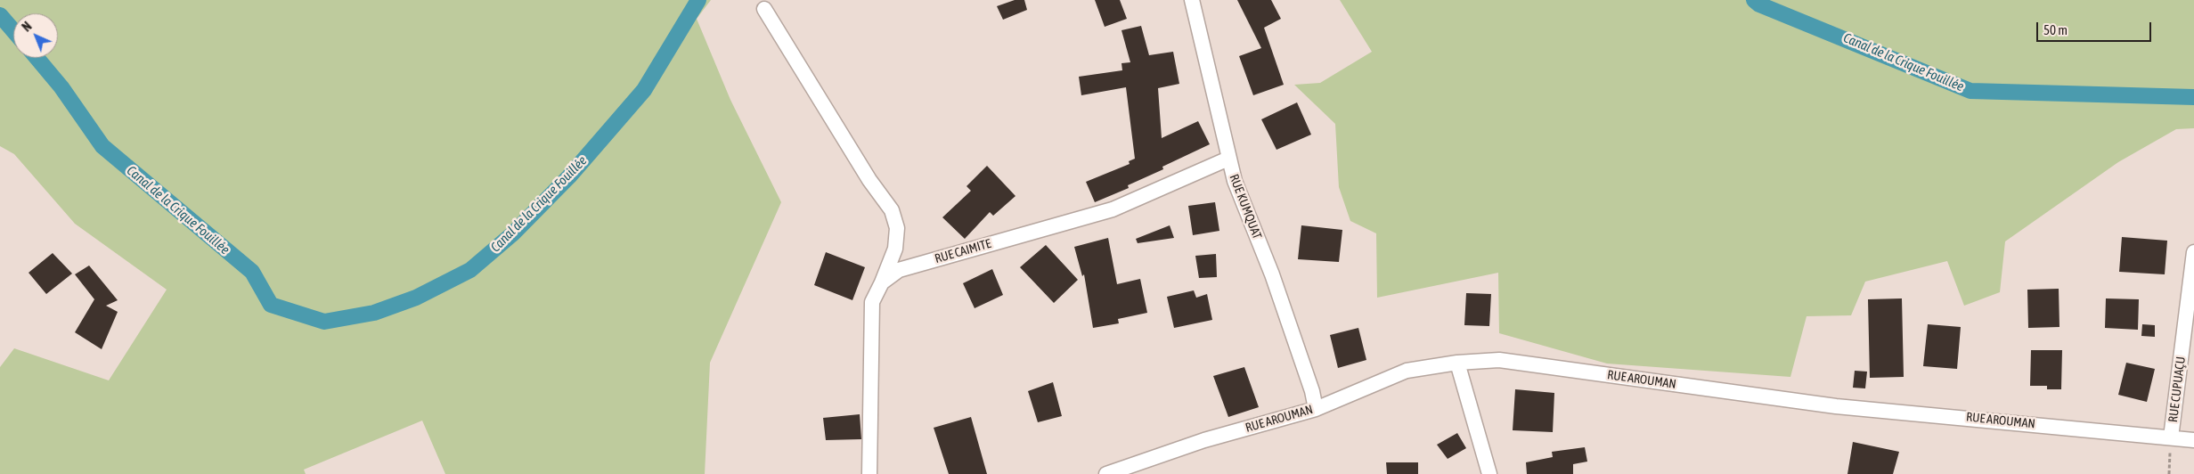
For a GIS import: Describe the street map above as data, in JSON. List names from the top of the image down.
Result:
{
  "streets": {
    "street": [
      "RUE KUMQUAT",
      "RUE CAIMITE",
      "RUE AROUMAN",
      "RUE CUPUAÇU"
    ]
  },
  "crossings": [
    ["RUE KUMQUAT", "RUE CAIMITE"],
    ["RUE KUMQUAT", "RUE AROUMAN"],
    ["RUE AROUMAN", "RUE CUPUAÇU"]
  ],
  "water": ["Canal de la Crique Fouillée"],
  "scale_bar": "50 m",
  "north": "top left"
}
